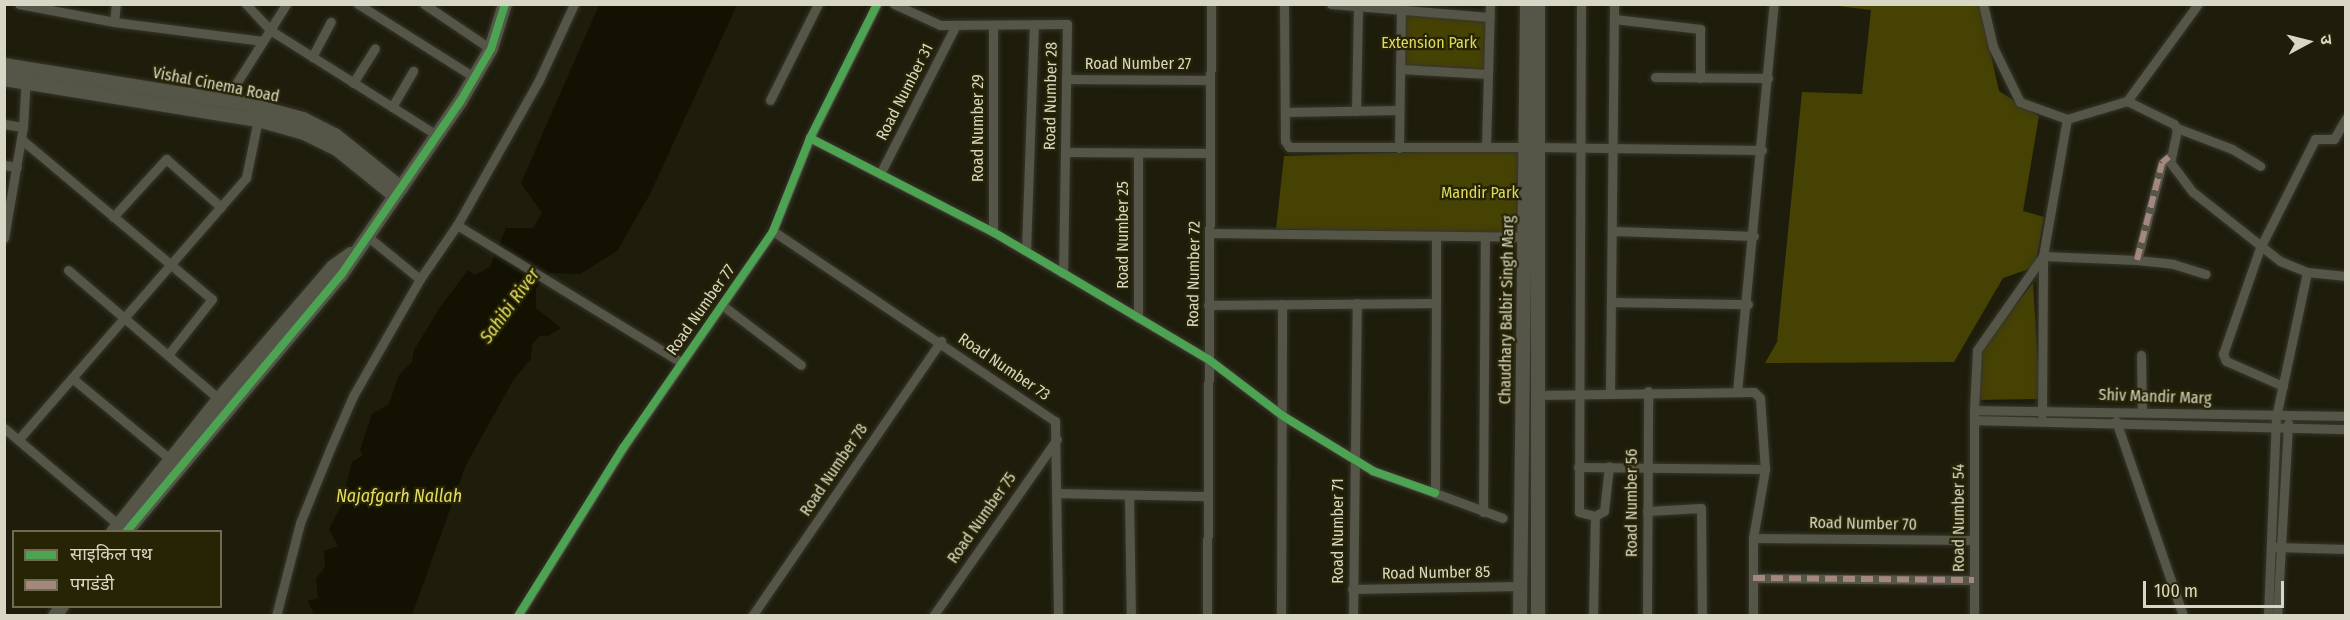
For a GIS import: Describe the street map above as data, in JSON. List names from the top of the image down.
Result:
{
  "streets": {
    "street": [
      "Road Number 27",
      "Vishal Cinema Road",
      "Road Number 31",
      "Road Number 28",
      "Road Number 29",
      "Road Number 25",
      "Road Number 72",
      "Road Number 77",
      "Chaudhary Balbir Singh Marg",
      "Road Number 73",
      "Shiv Mandir Marg",
      "Road Number 78",
      "Road Number 56",
      "Road Number 75",
      "Road Number 54",
      "Road Number 70",
      "Road Number 71",
      "Road Number 85"
    ]
  },
  "crossings": [
    ["Road Number 27", "Road Number 28"],
    ["Road Number 27", "Road Number 72"],
    ["Road Number 31", "Road Number 28"],
    ["Road Number 28", "Road Number 29"],
    ["Road Number 77", "Road Number 73"],
    ["Chaudhary Balbir Singh Marg", "Road Number 85"],
    ["Road Number 73", "Road Number 78"],
    ["Road Number 73", "Road Number 75"],
    ["Shiv Mandir Marg", "Road Number 54"],
    ["Road Number 54", "Road Number 70"],
    ["Road Number 71", "Road Number 85"]
  ],
  "water": ["Sahibi River", "Najafgarh Nallah"],
  "parks": ["Extension Park", "Mandir Park"],
  "legend": ["साइकिल पथ", "पगडंडी"],
  "scale_bar": "100 m",
  "north": "right"
}
